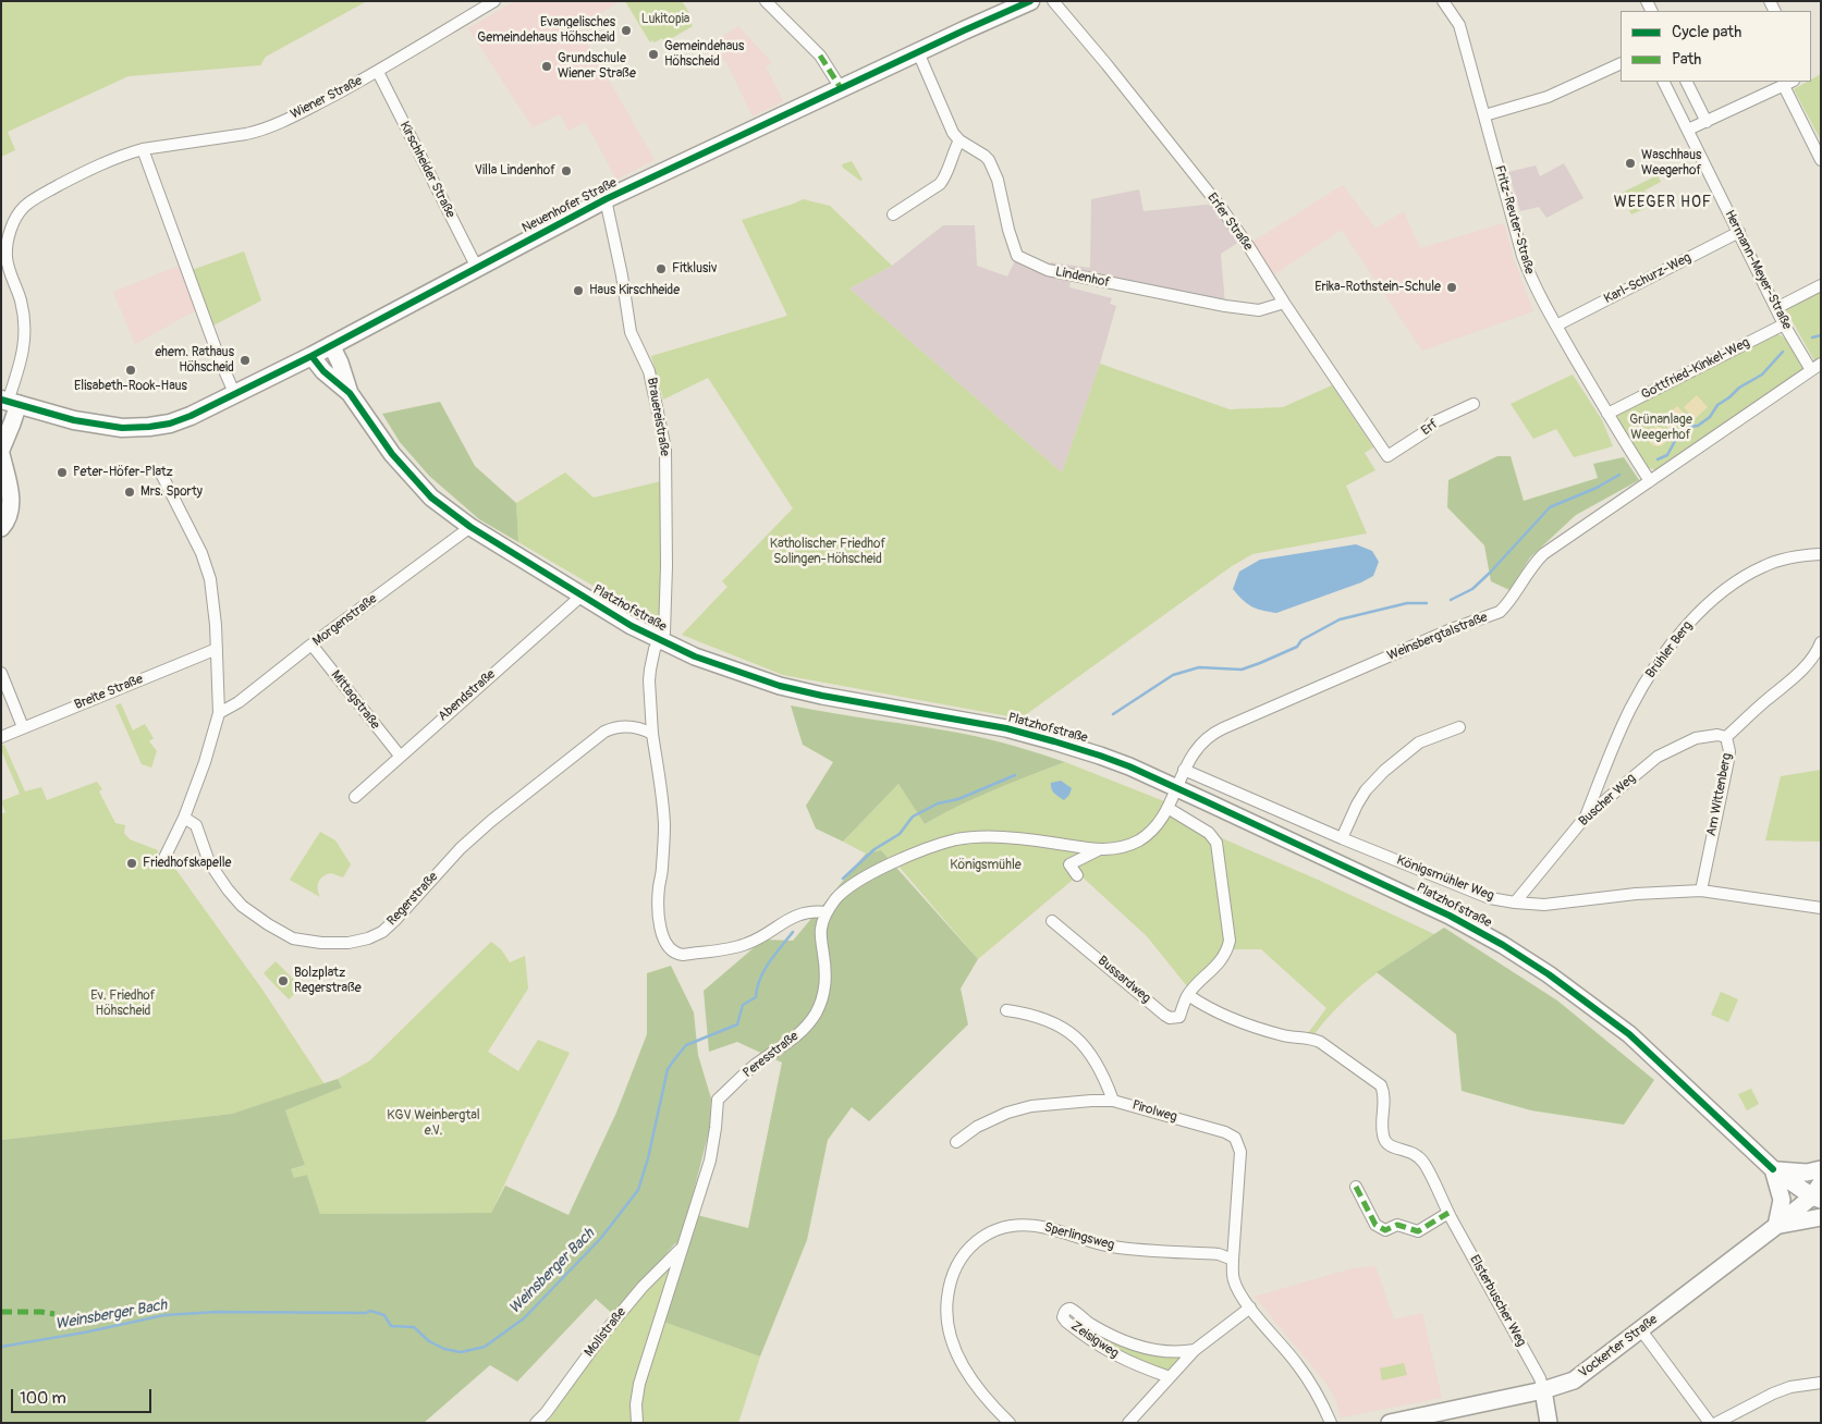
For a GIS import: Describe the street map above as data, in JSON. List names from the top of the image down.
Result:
{
  "streets": {
    "main road": ["Neuenhofer Straße", "Platzhofstraße", "Vockerter Straße"],
    "street": [
      "Wiener Straße",
      "Kirschheider Straße",
      "Fritz-Reuter-Straße",
      "Erfer Straße",
      "Hermann-Meyer-Straße",
      "Lindenhof",
      "Karl-Schurz-Weg",
      "Gottfried-Kinkel-Weg",
      "Brauereistraße",
      "Erf",
      "Morgenstraße",
      "Weinsbergtalstraße",
      "Brühler Berg",
      "Breite Straße",
      "Abendstraße",
      "Mittagstraße",
      "Am Wittenberg",
      "Buscher Weg",
      "Königsmühler Weg",
      "Regerstraße",
      "Bussardweg",
      "Peresstraße",
      "Pirolweg",
      "Sperlingsweg",
      "Elsterbuscher Weg",
      "Mollstraße",
      "Zeisigweg"
    ]
  },
  "crossings": [
    ["Wiener Straße", "Kirschheider Straße"],
    ["Wiener Straße", "Neuenhofer Straße"],
    ["Kirschheider Straße", "Neuenhofer Straße"],
    ["Neuenhofer Straße", "Lindenhof"],
    ["Neuenhofer Straße", "Brauereistraße"],
    ["Neuenhofer Straße", "Platzhofstraße"],
    ["Fritz-Reuter-Straße", "Karl-Schurz-Weg"],
    ["Fritz-Reuter-Straße", "Gottfried-Kinkel-Weg"],
    ["Fritz-Reuter-Straße", "Weinsbergtalstraße"],
    ["Erfer Straße", "Lindenhof"],
    ["Erfer Straße", "Erf"],
    ["Hermann-Meyer-Straße", "Karl-Schurz-Weg"],
    ["Hermann-Meyer-Straße", "Gottfried-Kinkel-Weg"],
    ["Hermann-Meyer-Straße", "Weinsbergtalstraße"],
    ["Brauereistraße", "Platzhofstraße"],
    ["Platzhofstraße", "Morgenstraße"],
    ["Platzhofstraße", "Weinsbergtalstraße"],
    ["Platzhofstraße", "Abendstraße"],
    ["Platzhofstraße", "Vockerter Straße"],
    ["Morgenstraße", "Mittagstraße"],
    ["Weinsbergtalstraße", "Königsmühler Weg"],
    ["Brühler Berg", "Buscher Weg"],
    ["Abendstraße", "Mittagstraße"],
    ["Am Wittenberg", "Buscher Weg"],
    ["Am Wittenberg", "Königsmühler Weg"],
    ["Buscher Weg", "Königsmühler Weg"],
    ["Bussardweg", "Elsterbuscher Weg"],
    ["Peresstraße", "Mollstraße"],
    ["Pirolweg", "Sperlingsweg"],
    ["Elsterbuscher Weg", "Vockerter Straße"]
  ],
  "districts": ["WEEGER HOF"],
  "water": ["Weinsberger Bach"],
  "parks": [
    "Lukitopia",
    "Grünanlage Weegerhof",
    "Katholischer Friedhof Solingen-Höhscheid",
    "Königsmühle",
    "Ev. Friedhof Höhscheid",
    "KGV Weinbergtal e.V."
  ],
  "places": [
    "Evangelisches Gemeindehaus Höhscheid",
    "Gemeindehaus Höhscheid",
    "Grundschule Wiener Straße",
    "Waschhaus Weegerhof",
    "Villa Lindenhof",
    "Fitklusiv",
    "Erika-Rothstein-Schule",
    "Haus Kirschheide",
    "ehem. Rathaus Höhscheid",
    "Elisabeth-Rook-Haus",
    "Peter-Höfer-Platz",
    "Mrs. Sporty",
    "Friedhofskapelle",
    "Bolzplatz Regerstraße"
  ],
  "legend": ["Cycle path", "Path"],
  "scale_bar": "100 m"
}
